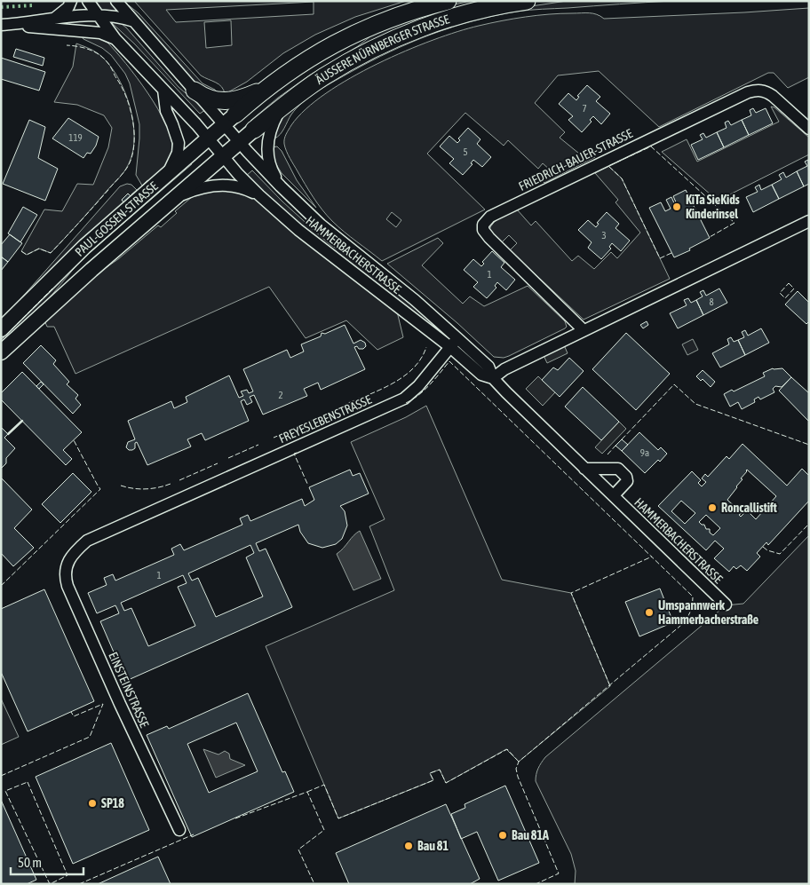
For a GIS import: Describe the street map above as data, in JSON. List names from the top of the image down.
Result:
{
  "streets": {
    "highway": ["ÄUSSERE NÜRNBERGER STRASSE"],
    "main road": ["PAUL-GOSSEN-STRASSE"],
    "street": [
      "FRIEDRICH-BAUER-STRASSE",
      "HAMMERBACHERSTRASSE",
      "FREYESLEBENSTRASSE",
      "EINSTEINSTRASSE"
    ]
  },
  "crossings": [
    ["ÄUSSERE NÜRNBERGER STRASSE", "PAUL-GOSSEN-STRASSE"],
    ["ÄUSSERE NÜRNBERGER STRASSE", "HAMMERBACHERSTRASSE"],
    ["PAUL-GOSSEN-STRASSE", "HAMMERBACHERSTRASSE"],
    ["HAMMERBACHERSTRASSE", "FREYESLEBENSTRASSE"],
    ["FREYESLEBENSTRASSE", "EINSTEINSTRASSE"]
  ],
  "places": [
    "KiTa SieKids Kinderinsel",
    "Roncallistift",
    "Umspannwerk Hammerbacherstraße",
    "SP18",
    "Bau 81A",
    "Bau 81"
  ],
  "house_numbers": [
    "7",
    "119",
    "5",
    "3",
    "1",
    "8",
    "2",
    "9a",
    "1"
  ],
  "scale_bar": "50 m"
}
